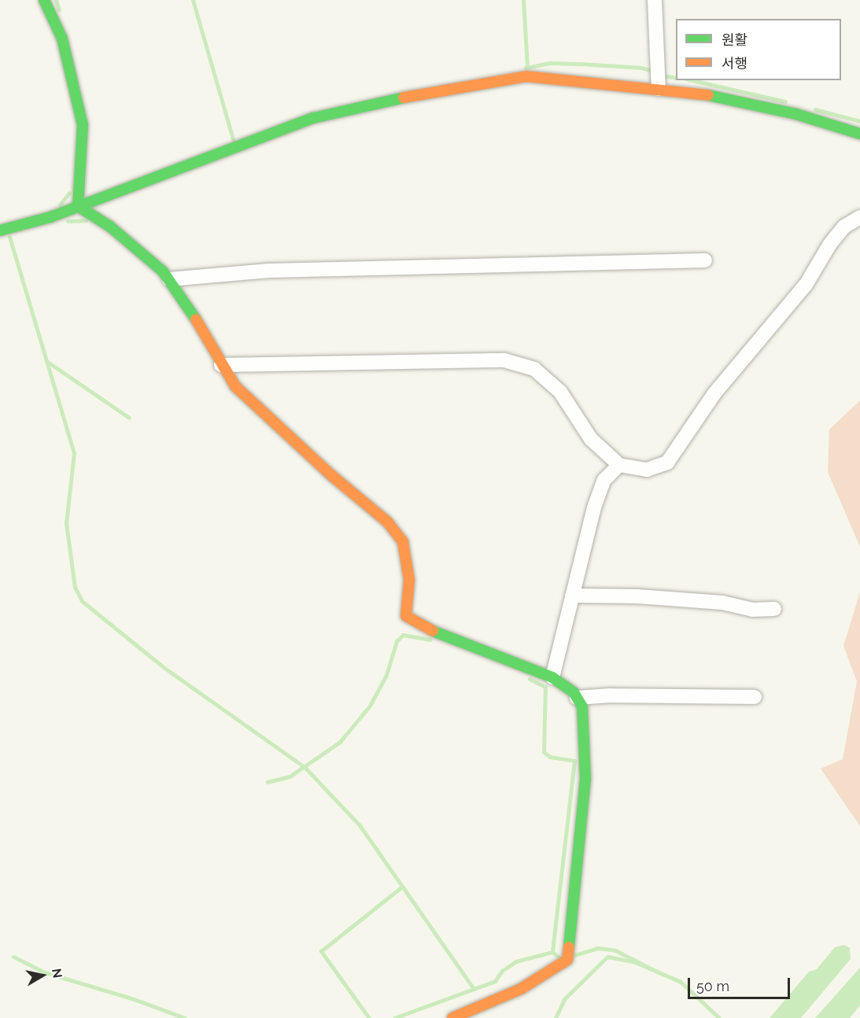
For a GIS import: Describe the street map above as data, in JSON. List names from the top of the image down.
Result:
{
  "legend": ["원활", "서행"],
  "scale_bar": "50 m",
  "north": "right"
}
